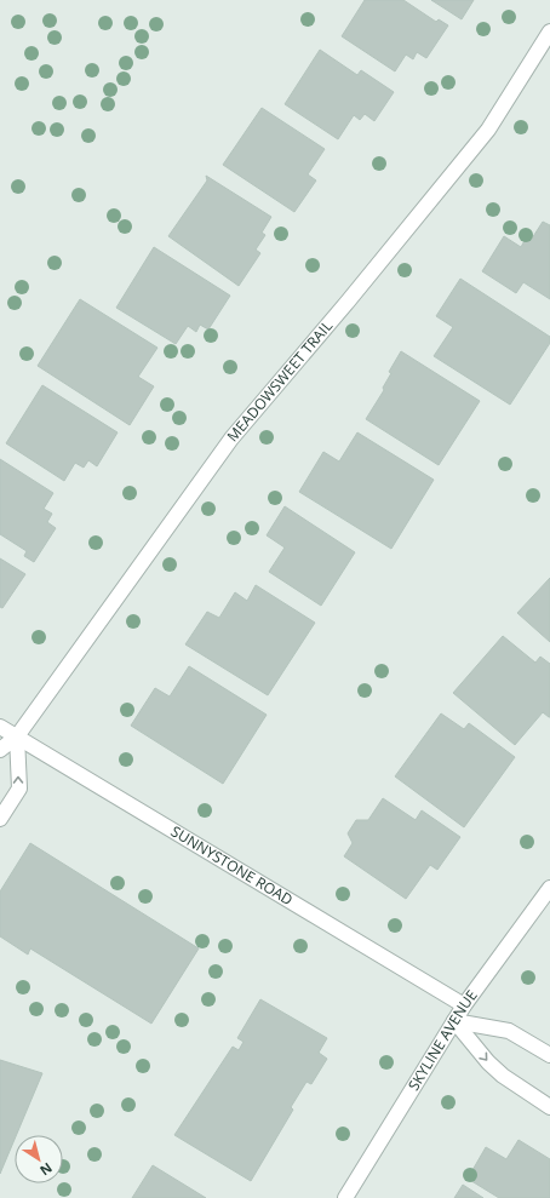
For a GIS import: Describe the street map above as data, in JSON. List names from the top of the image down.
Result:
{
  "streets": {
    "street": ["MEADOWSWEET TRAIL", "SUNNYSTONE ROAD", "SKYLINE AVENUE"]
  },
  "crossings": [
    ["MEADOWSWEET TRAIL", "SUNNYSTONE ROAD"],
    ["SUNNYSTONE ROAD", "SKYLINE AVENUE"]
  ],
  "north": "bottom right"
}
